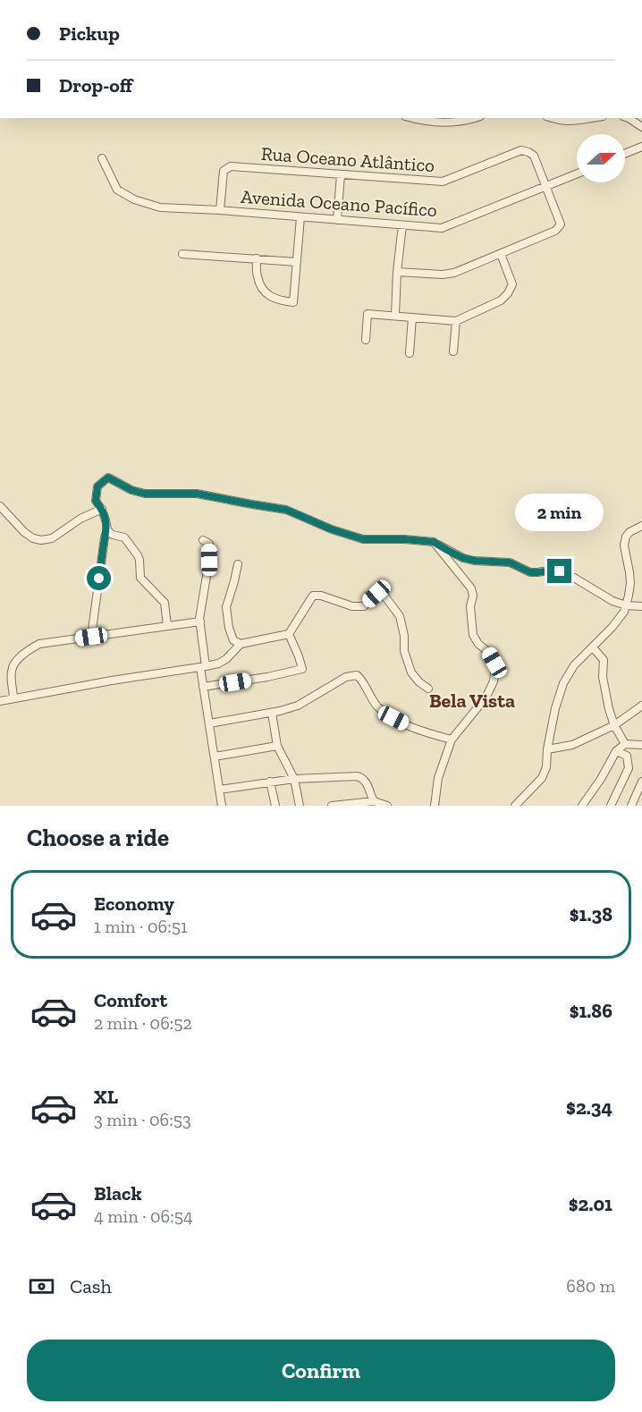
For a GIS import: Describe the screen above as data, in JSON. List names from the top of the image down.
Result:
{
  "streets": {
    "street": ["Rua Oceano Atlântico", "Avenida Oceano Pacífico"]
  },
  "crossings": [
    ["Rua Oceano Atlântico", "Avenida Oceano Pacífico"]
  ],
  "districts": ["Bela Vista"],
  "north": "right",
  "page": {
    "banner": ["Pickup", "Drop-off"],
    "bubble": "2 min",
    "heading": "Choose a ride",
    "list": [
      {
        "name": "Economy",
        "note": "1 min · 06:51",
        "value": "$1.38"
      },
      {
        "name": "Comfort",
        "note": "2 min · 06:52",
        "value": "$1.86"
      },
      {
        "name": "XL",
        "note": "3 min · 06:53",
        "value": "$2.34"
      },
      {
        "name": "Black",
        "note": "4 min · 06:54",
        "value": "$2.01"
      }
    ],
    "pay": ["Cash", "680 m"],
    "buttons": "Confirm"
  }
}
